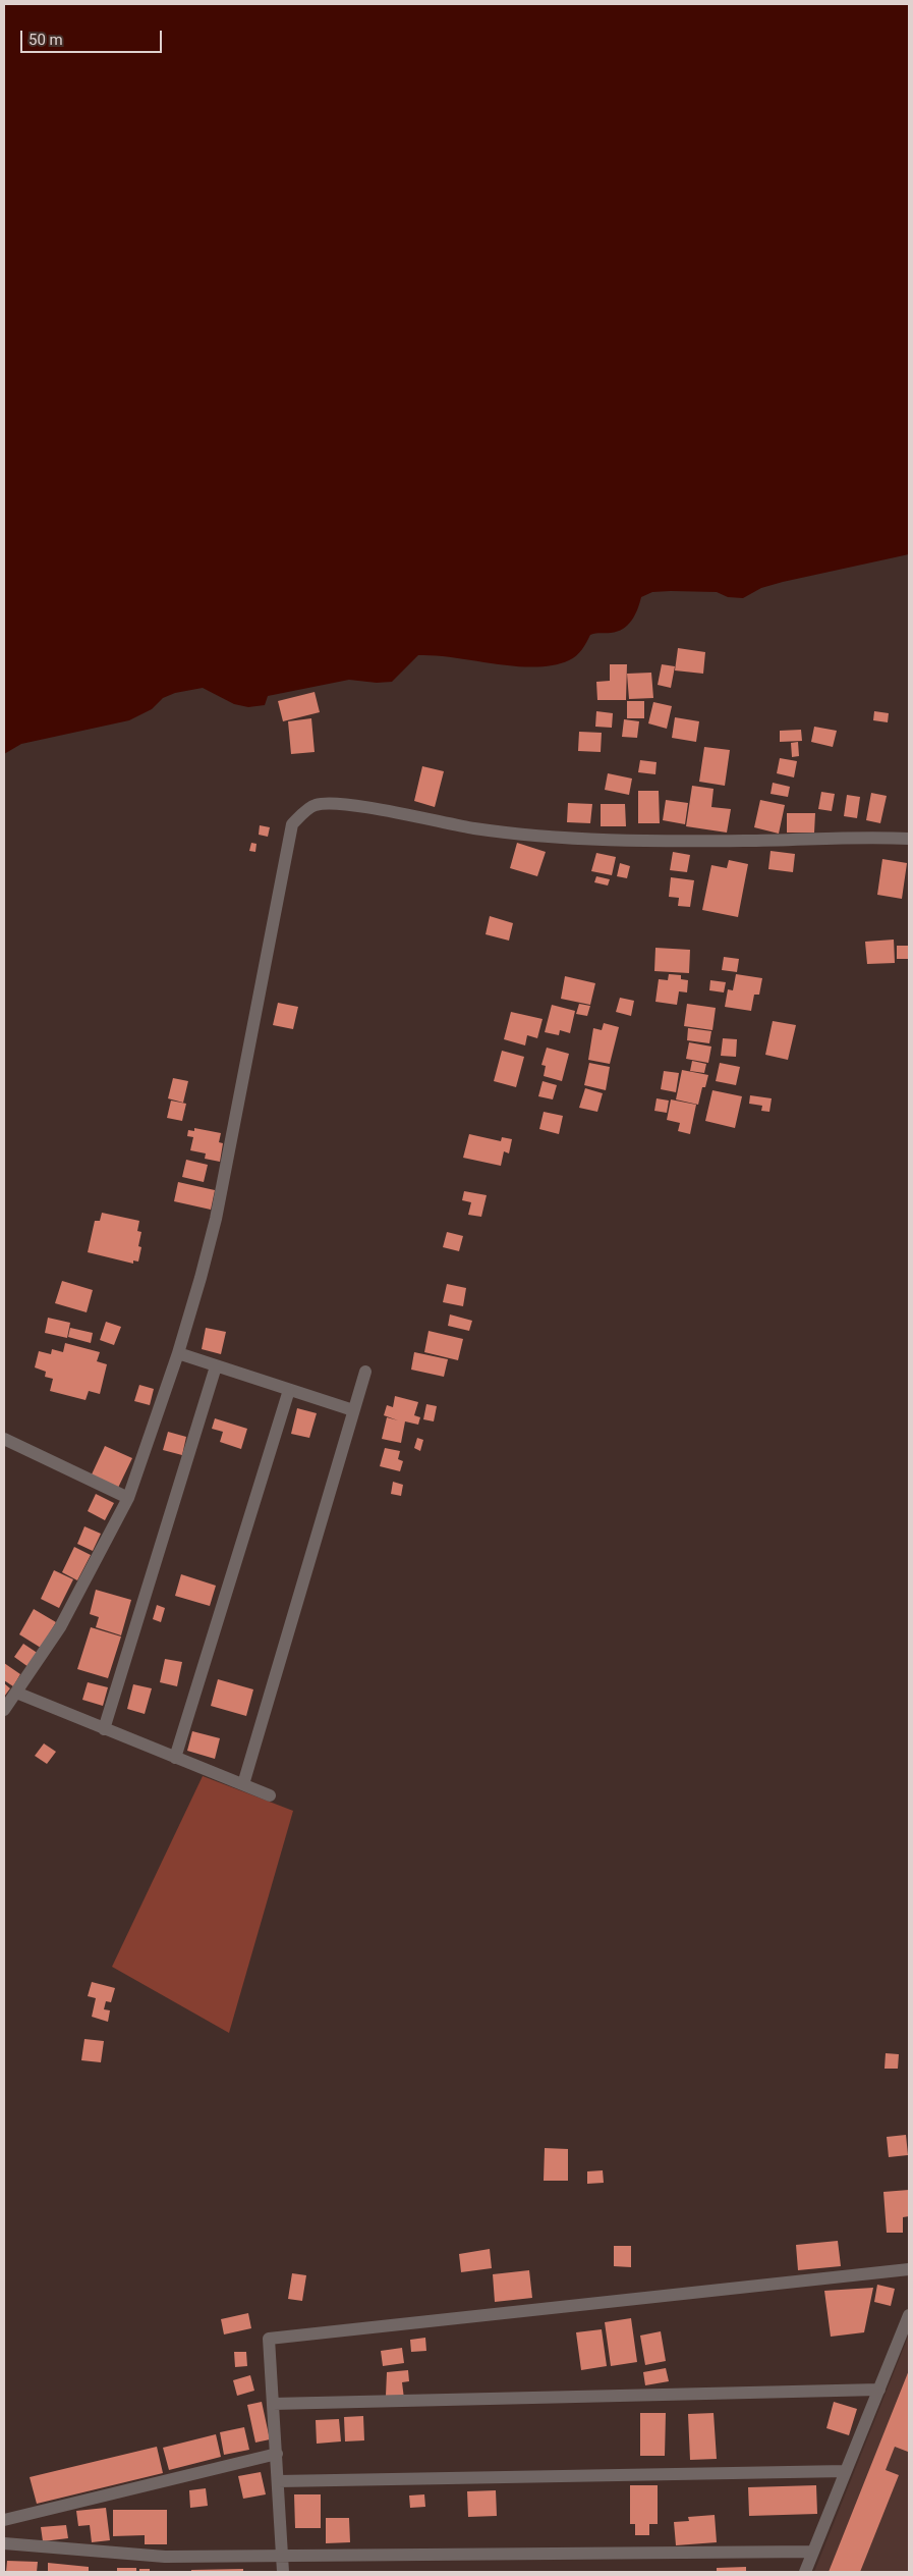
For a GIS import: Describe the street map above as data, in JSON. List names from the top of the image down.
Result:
{
  "scale_bar": "50 m"
}
